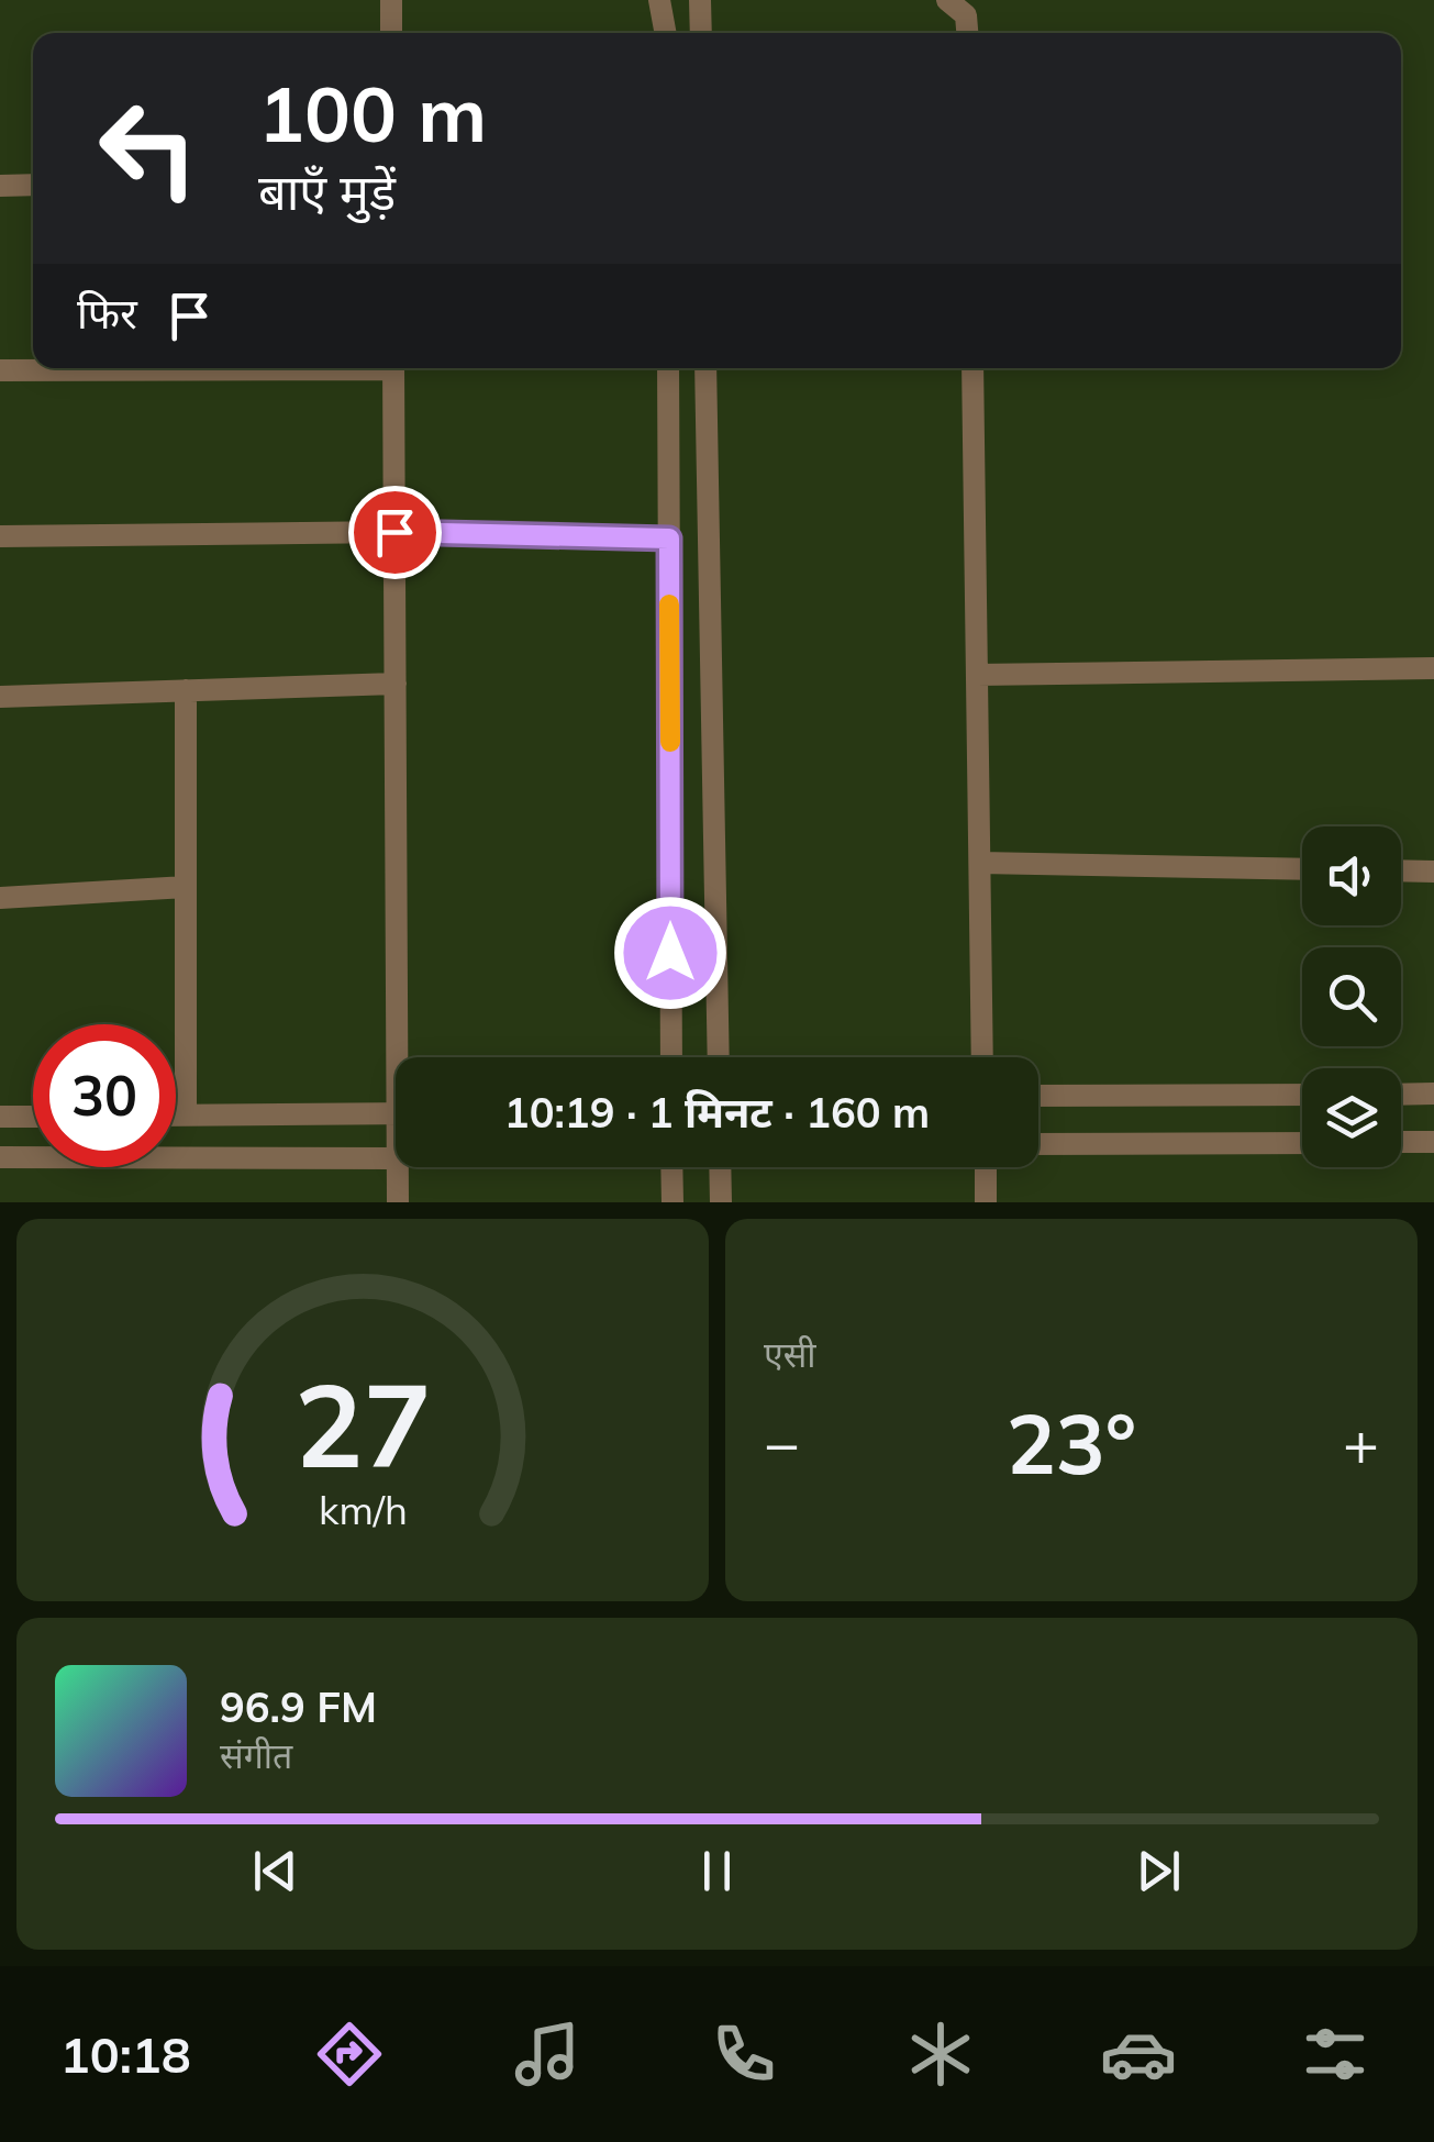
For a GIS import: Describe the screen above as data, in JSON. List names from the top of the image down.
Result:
{
  "page": {
    "turn": ["100 m", "बाएँ मुड़ें"],
    "then": "फिर",
    "limit": "30",
    "trip": "10:19 · 1 मिनट · 160 m",
    "tile": "एसी",
    "heat": ["−", "23°", "+"],
    "song": ["96.9 FM", "संगीत"],
    "tabs": "10:18",
    "gauge": ["27", "km/h"]
  }
}
